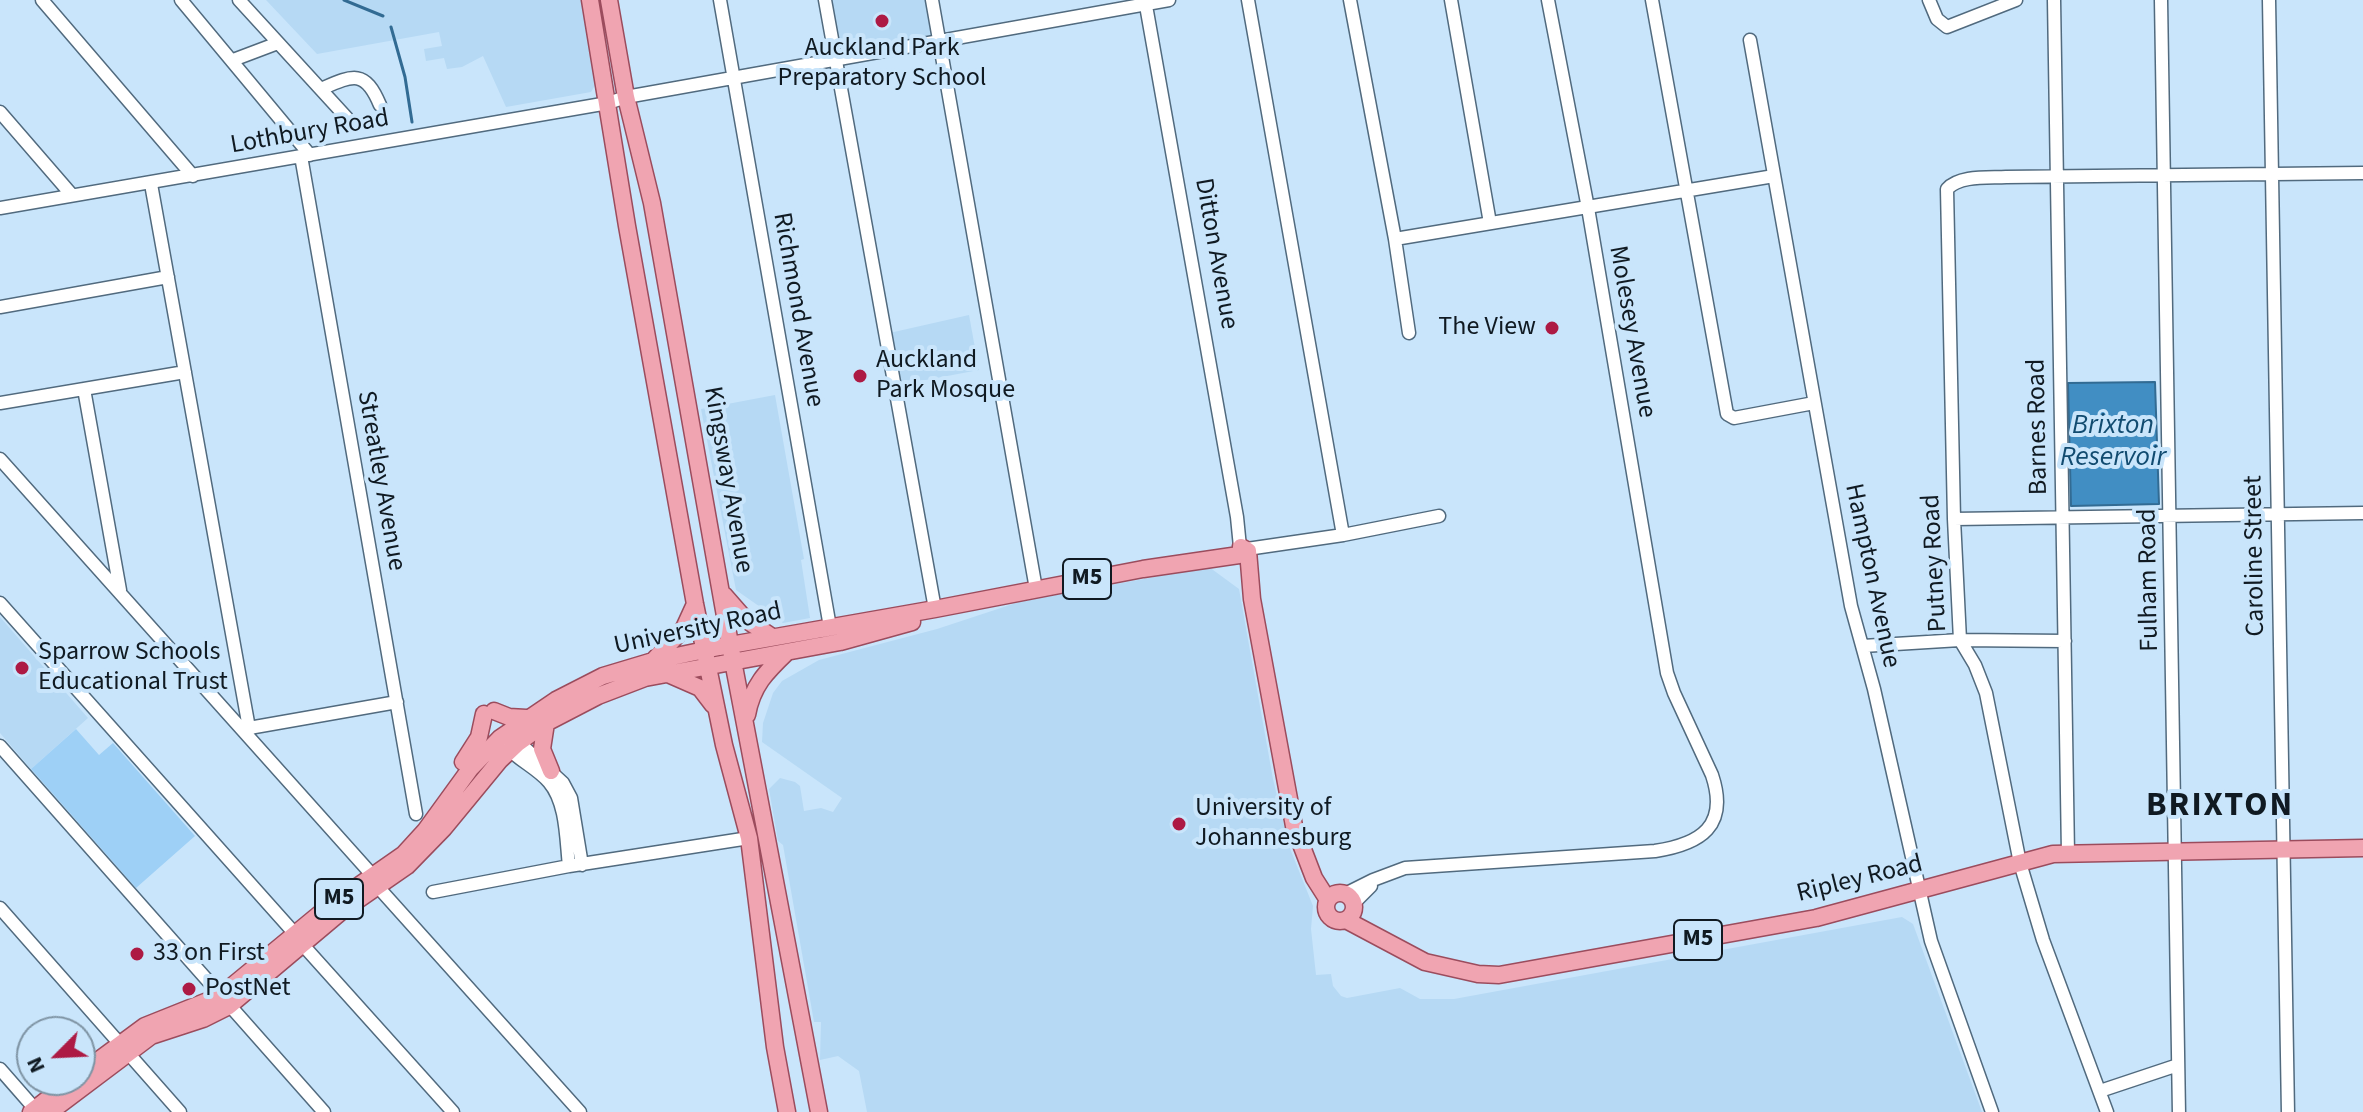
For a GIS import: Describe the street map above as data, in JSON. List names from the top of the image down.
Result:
{
  "streets": {
    "main road": [
      "Ditton Avenue",
      "Kingsway Avenue",
      "M5",
      "University Road",
      "Ripley Road"
    ],
    "street": [
      "Lothbury Road",
      "Richmond Avenue",
      "Molesey Avenue",
      "Barnes Road",
      "Streatley Avenue",
      "Caroline Street",
      "Putney Road",
      "Hampton Avenue",
      "Fulham Road"
    ]
  },
  "crossings": [
    ["Lothbury Road", "Ditton Avenue"],
    ["Lothbury Road", "Richmond Avenue"],
    ["Lothbury Road", "Kingsway Avenue"],
    ["Lothbury Road", "Streatley Avenue"],
    ["Ditton Avenue", "Molesey Avenue"],
    ["Ditton Avenue", "University Road"],
    ["Ditton Avenue", "Ripley Road"],
    ["Richmond Avenue", "University Road"],
    ["Molesey Avenue", "Ripley Road"],
    ["Barnes Road", "Putney Road"],
    ["Barnes Road", "Ripley Road"],
    ["Kingsway Avenue", "University Road"],
    ["Caroline Street", "Ripley Road"],
    ["Putney Road", "Ripley Road"],
    ["Hampton Avenue", "Ripley Road"],
    ["M5", "University Road"],
    ["Fulham Road", "Ripley Road"]
  ],
  "districts": ["BRIXTON"],
  "water": ["Brixton Reservoir"],
  "places": [
    "Auckland Park Preparatory School",
    "The View",
    "Auckland Park Mosque",
    "Sparrow Schools Educational Trust",
    "University of Johannesburg",
    "33 on First",
    "PostNet"
  ],
  "north": "bottom left"
}
